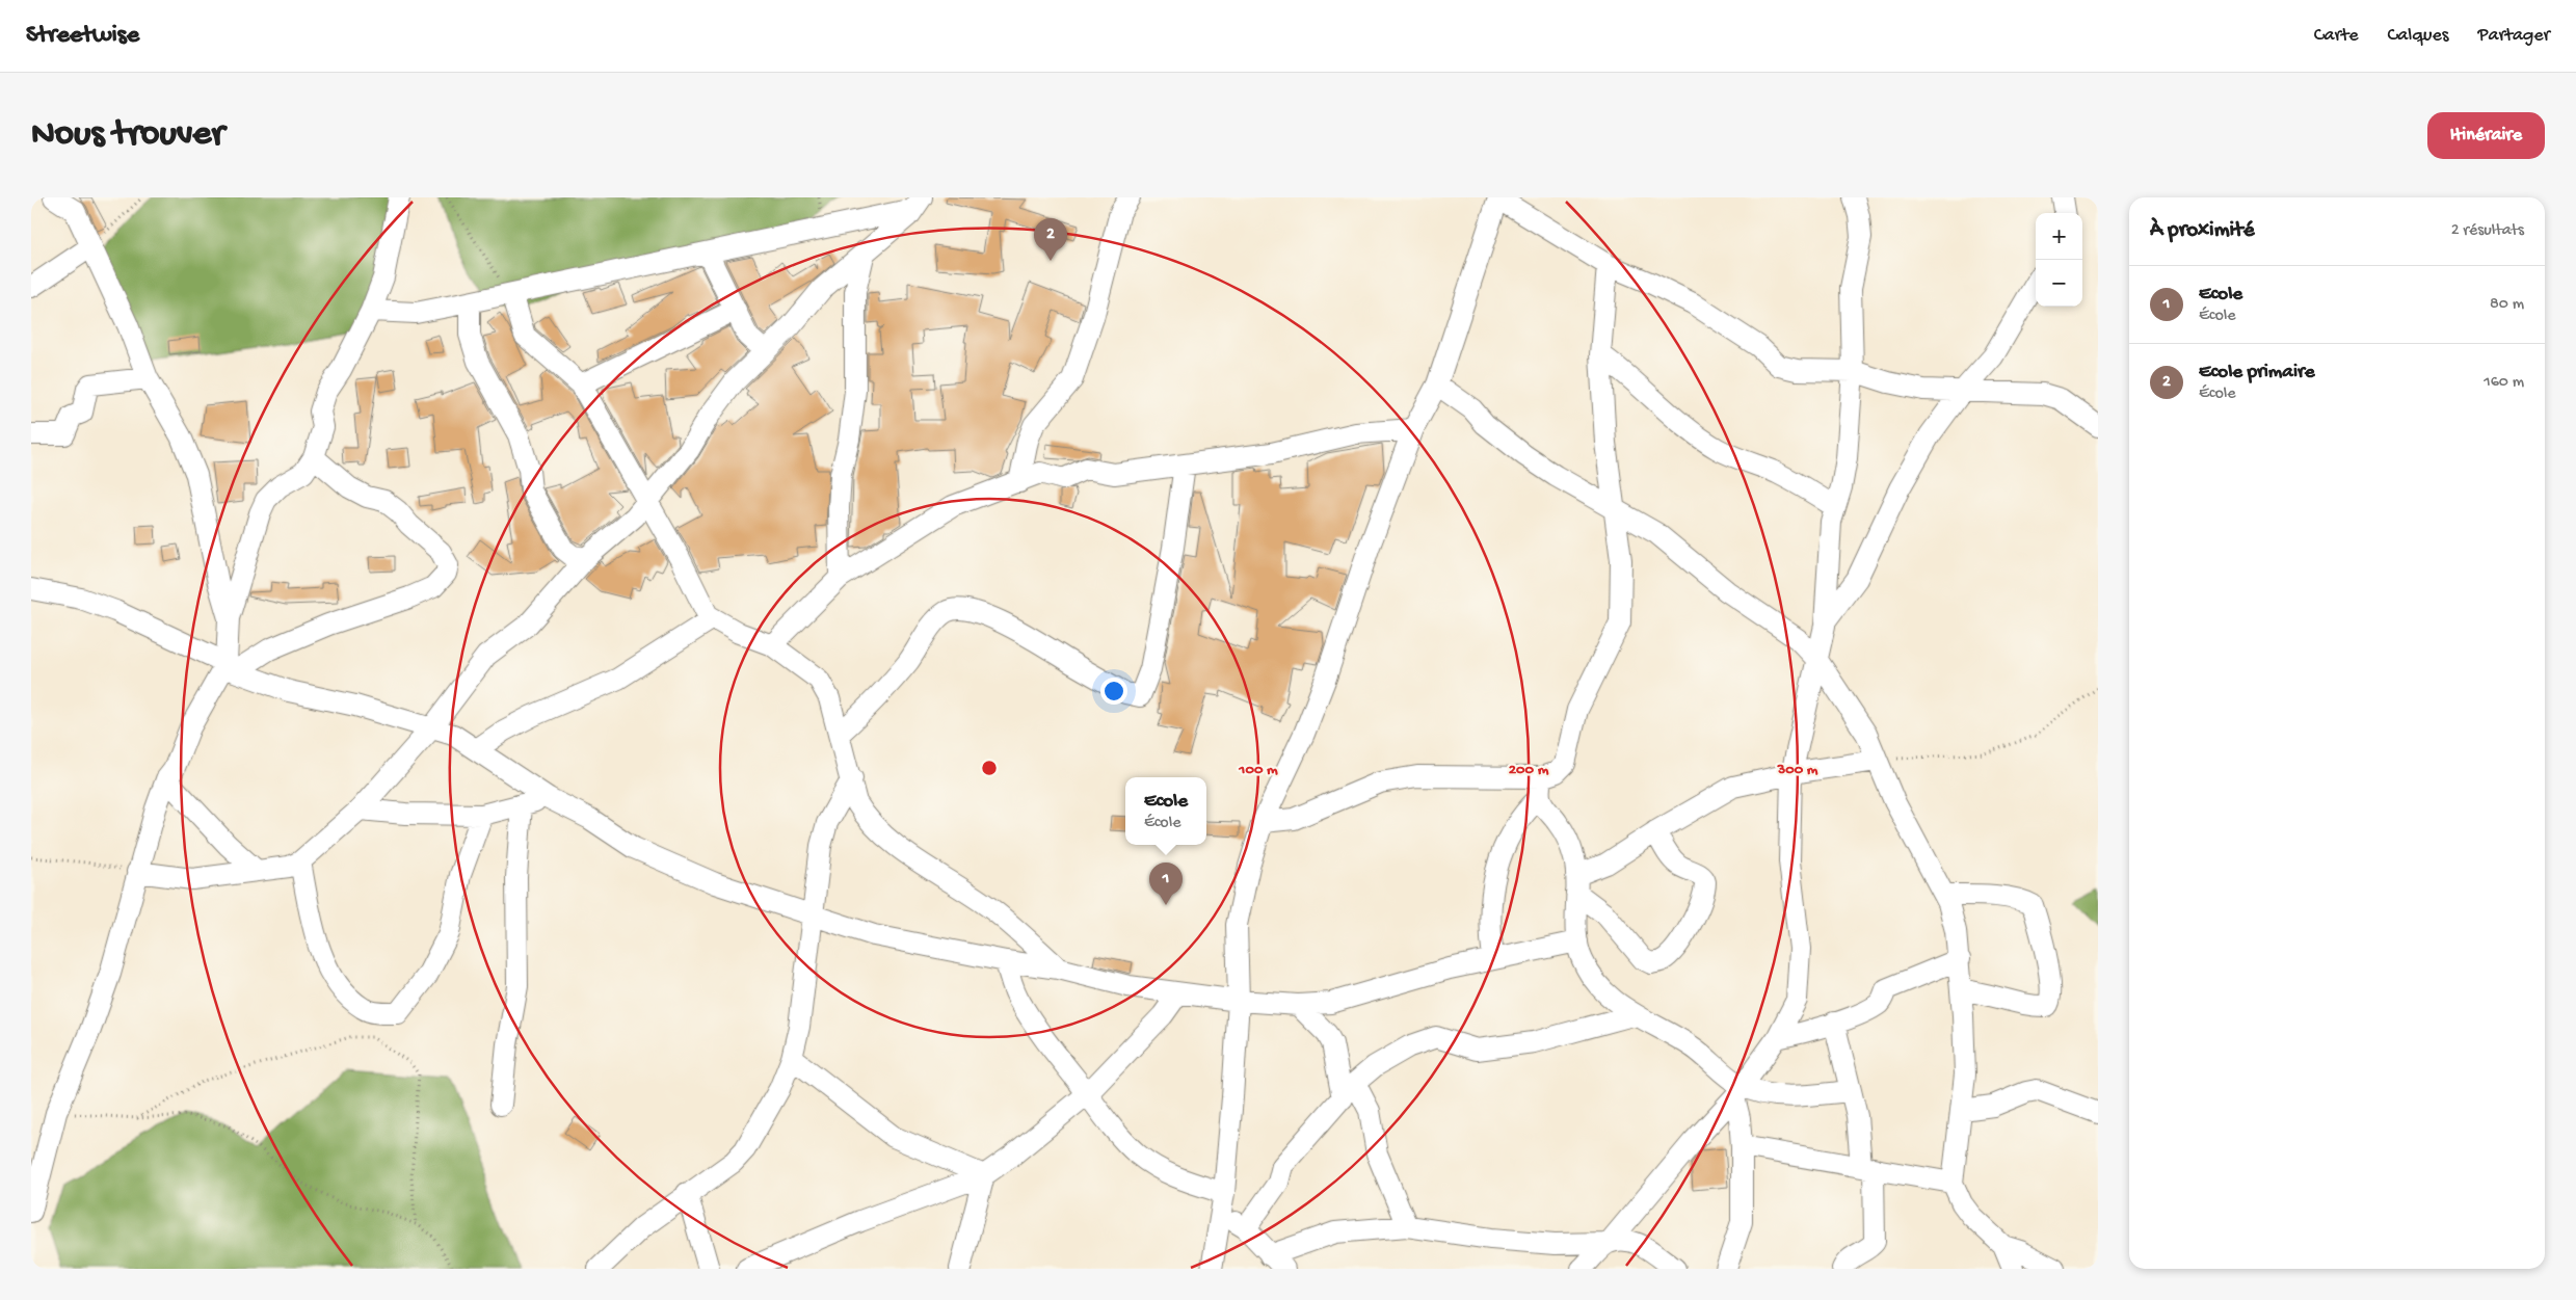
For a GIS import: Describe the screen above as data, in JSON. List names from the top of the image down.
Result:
{
  "page": {
    "header": "Streetwise",
    "nav": ["Carte", "Calques", "Partager"],
    "buttons": "Itinéraire",
    "title": "Nous trouver",
    "heading": ["À proximité", "2 résultats"],
    "map_buttons": ["+", "−"],
    "pins": ["2", "1"],
    "list": [
      {
        "mark": "1",
        "name": "Ecole",
        "note": "École",
        "value": "80 m"
      },
      {
        "mark": "2",
        "name": "Ecole primaire",
        "note": "École",
        "value": "160 m"
      }
    ],
    "popup": ["Ecole", "École"]
  },
  "rings": ["100 m", "200 m", "300 m"]
}
